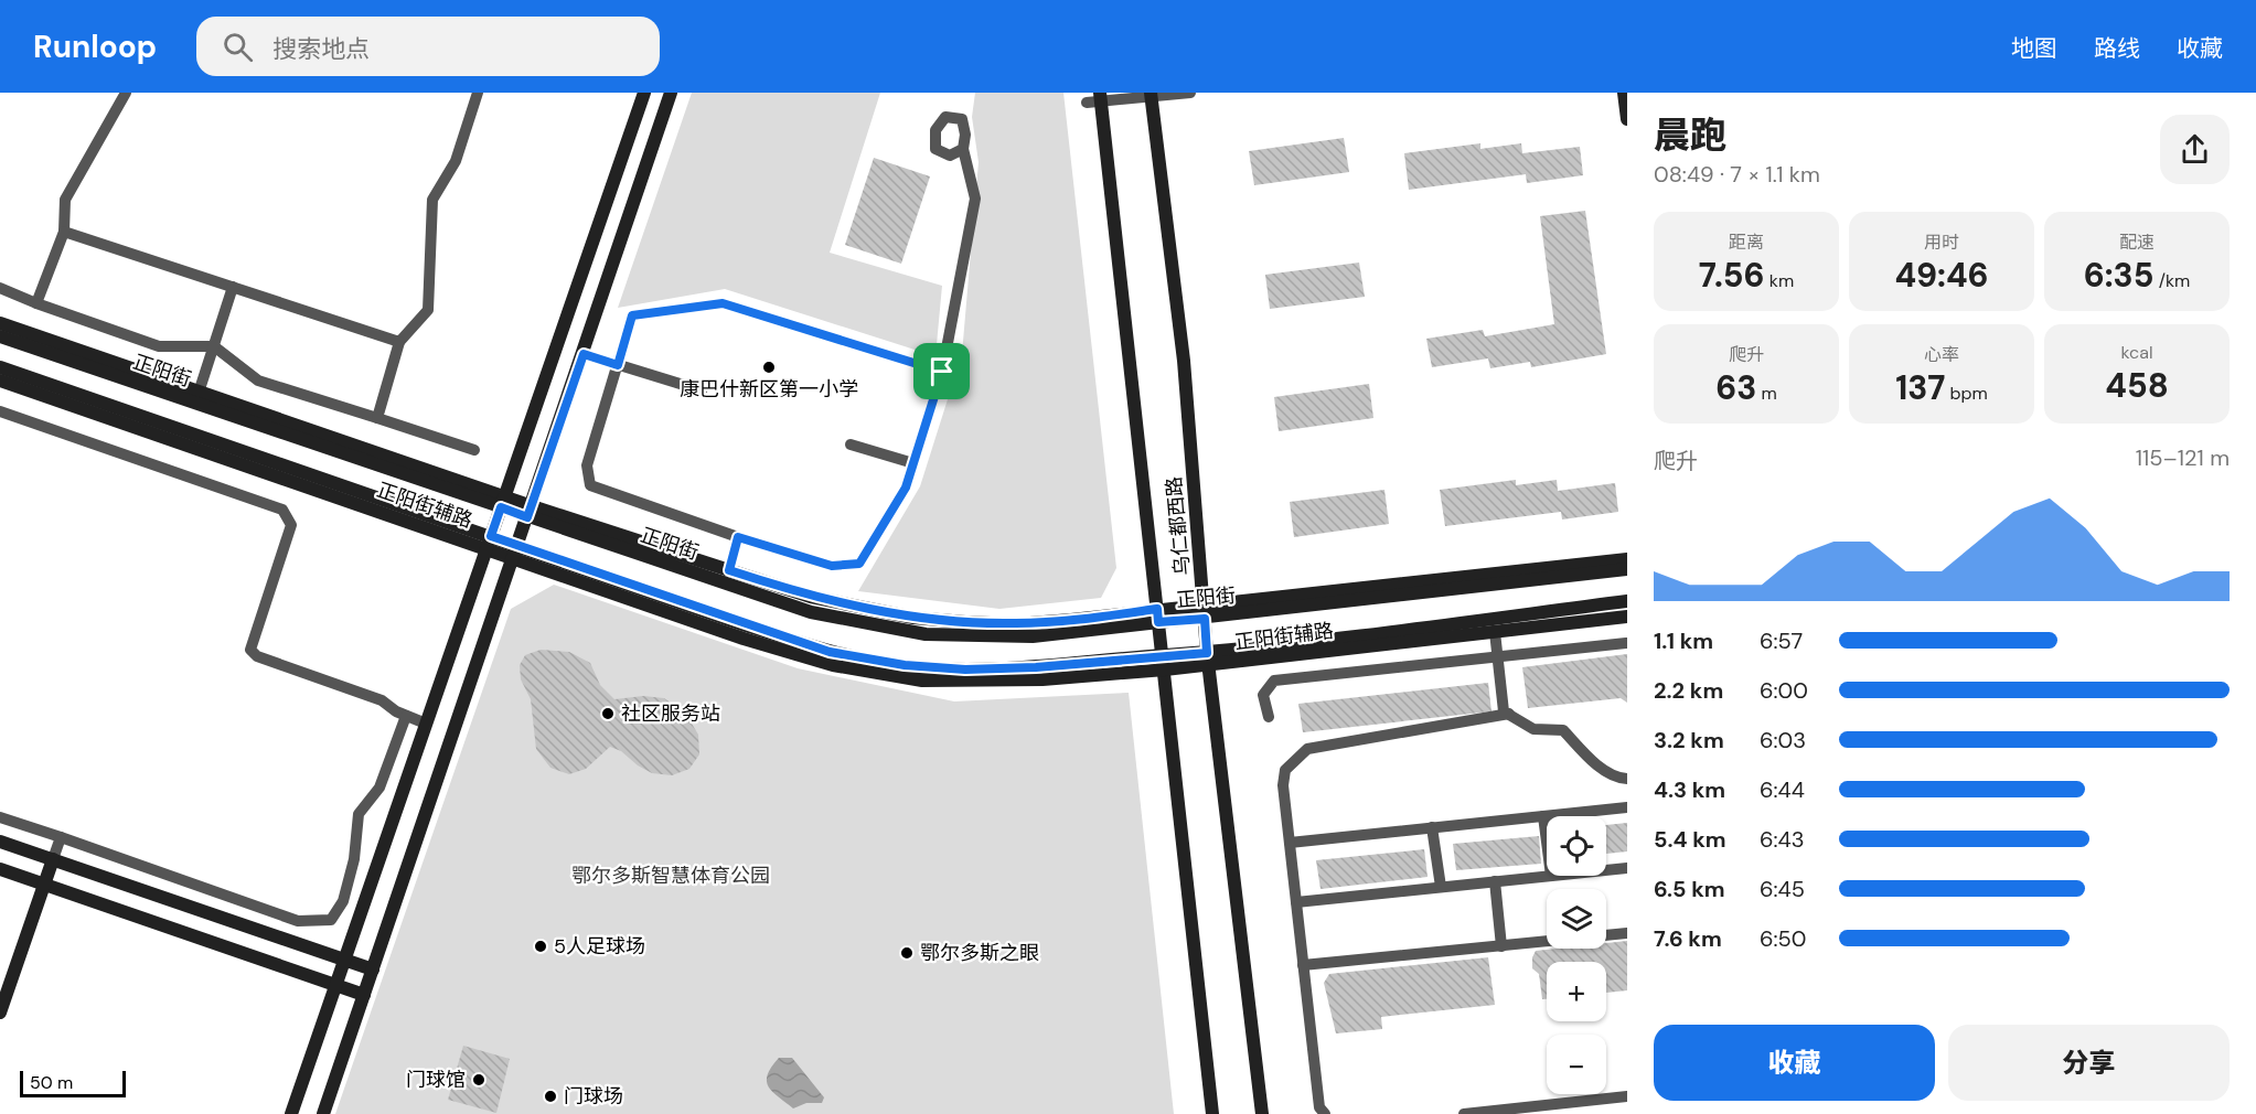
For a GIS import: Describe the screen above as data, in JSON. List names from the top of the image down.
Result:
{
  "streets": {
    "street": ["正阳街", "正阳街辅路", "乌仁都西路"]
  },
  "crossings": [
    ["正阳街", "正阳街辅路"],
    ["正阳街", "乌仁都西路"],
    ["正阳街辅路", "乌仁都西路"]
  ],
  "parks": ["鄂尔多斯智慧体育公园"],
  "places": [
    "康巴什新区第一小学",
    "社区服务站",
    "5人足球场",
    "鄂尔多斯之眼",
    "门球馆",
    "门球场"
  ],
  "scale_bar": "50 m",
  "page": {
    "header": "Runloop",
    "search": "搜索地点",
    "nav": ["地图", "路线", "收藏"],
    "heading": ["晨跑", "08:49 · 7 × 1.1 km"],
    "stats": [
      ["距离", "7.56 km"],
      ["用时", "49:46"],
      ["配速", "6:35 /km"],
      ["爬升", "63 m"],
      ["心率", "137 bpm"],
      ["kcal", "458"]
    ],
    "chart": ["爬升", "115–121 m"],
    "list": [
      {
        "name": "1.1 km",
        "note": "6:57"
      },
      {
        "name": "2.2 km",
        "note": "6:00"
      },
      {
        "name": "3.2 km",
        "note": "6:03"
      },
      {
        "name": "4.3 km",
        "note": "6:44"
      },
      {
        "name": "5.4 km",
        "note": "6:43"
      },
      {
        "name": "6.5 km",
        "note": "6:45"
      },
      {
        "name": "7.6 km",
        "note": "6:50"
      }
    ],
    "map_buttons": ["+", "−"],
    "buttons": ["收藏", "分享"],
    "scale": "50 m"
  }
}
